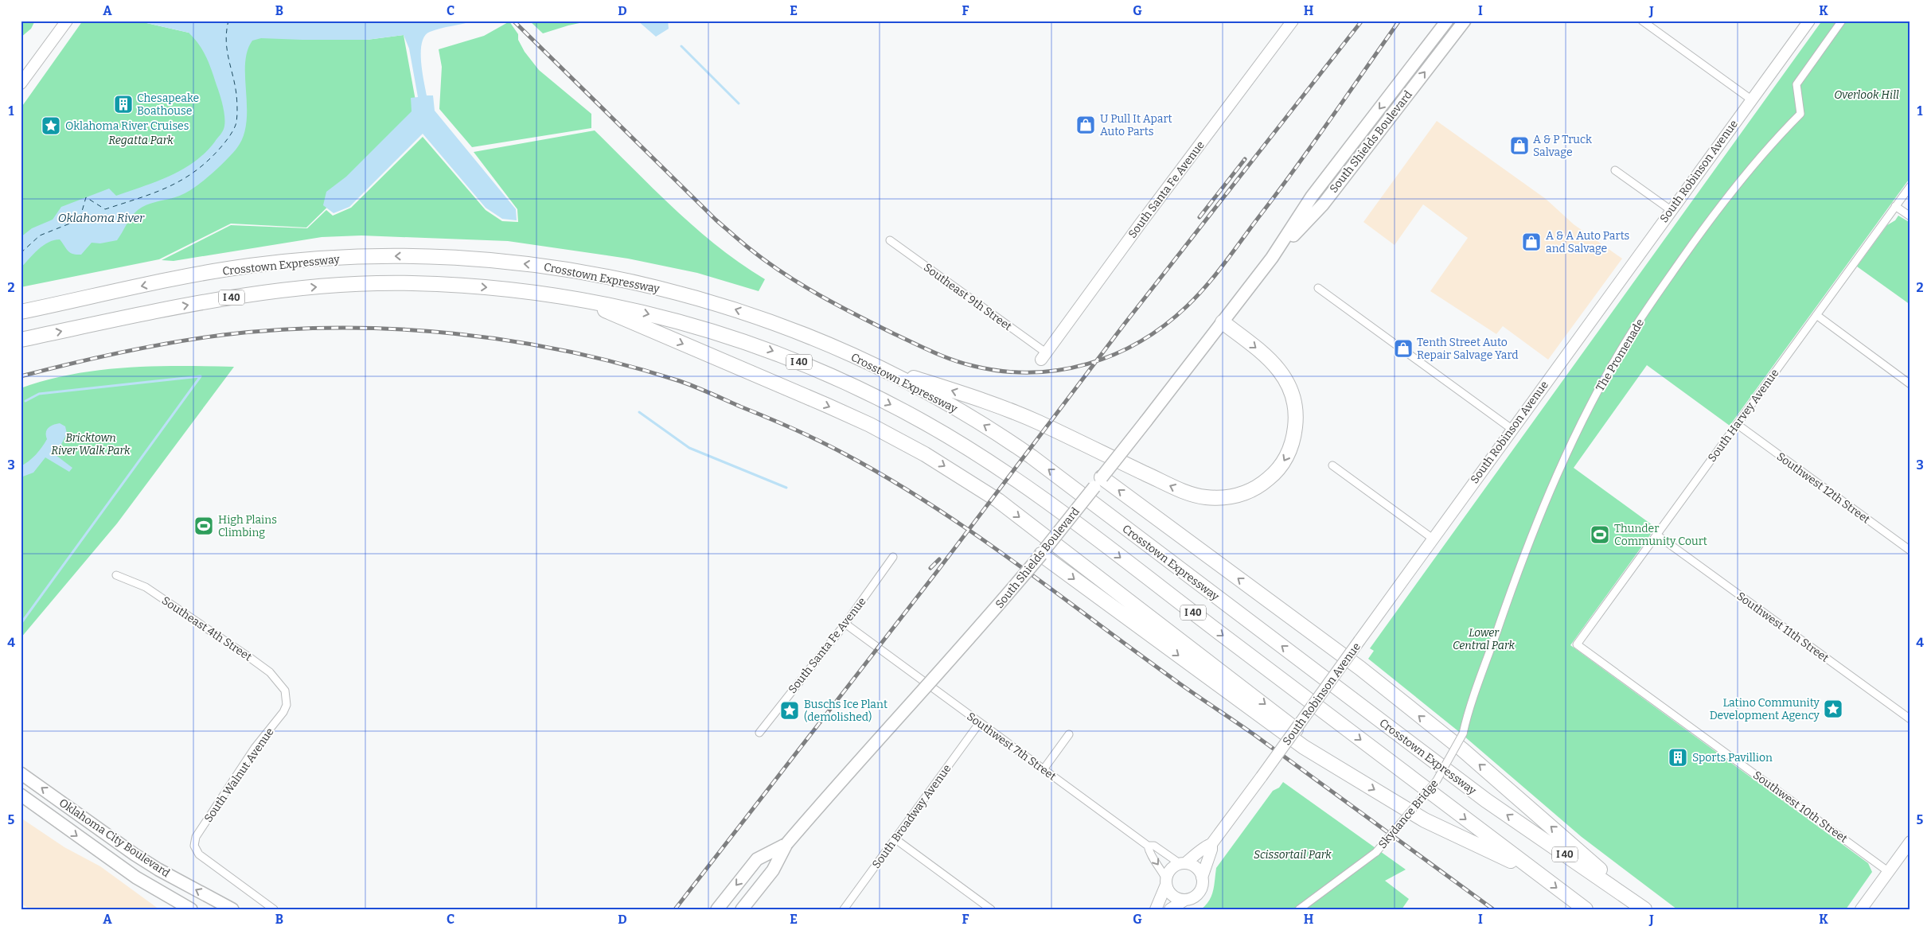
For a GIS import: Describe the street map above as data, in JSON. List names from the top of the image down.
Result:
{
  "streets": {
    "highway": ["Crosstown Expressway", "I 40"],
    "main road": [
      "South Shields Boulevard",
      "South Robinson Avenue",
      "South Santa Fe Avenue",
      "Oklahoma City Boulevard"
    ],
    "street": [
      "Southeast 9th Street",
      "The Promenade",
      "South Harvey Avenue",
      "Southwest 12th Street",
      "Southwest 11th Street",
      "Southeast 4th Street",
      "Southwest 7th Street",
      "South Walnut Avenue",
      "Southwest 10th Street",
      "Skydance Bridge",
      "South Broadway Avenue"
    ]
  },
  "crossings": [
    ["South Robinson Avenue", "Southwest 7th Street"],
    ["South Santa Fe Avenue", "Southeast 9th Street"],
    ["South Santa Fe Avenue", "Southwest 7th Street"],
    ["The Promenade", "Skydance Bridge"],
    ["South Harvey Avenue", "Southwest 12th Street"],
    ["South Harvey Avenue", "Southwest 11th Street"],
    ["South Harvey Avenue", "Southwest 10th Street"],
    ["Southeast 4th Street", "South Walnut Avenue"],
    ["Southwest 7th Street", "South Broadway Avenue"]
  ],
  "water": ["Oklahoma River"],
  "parks": [
    "Overlook Hill",
    "Regatta Park",
    "Bricktown River Walk Park",
    "Lower Central Park",
    "Scissortail Park"
  ],
  "places": {
    "building": ["Chesapeake Boathouse", "Sports Pavillion"],
    "shop": [
      "U Pull It Apart Auto Parts",
      "A & P Truck Salvage",
      "A & A Auto Parts and Salvage",
      "Tenth Street Auto Repair Salvage Yard"
    ],
    "place": ["Oklahoma River Cruises", "Latino Community Development Agency", "Buschs Ice Plant (demolished)"],
    "sports": ["High Plains Climbing", "Thunder Community Court"]
  },
  "grid": {
    "columns": [
      "A",
      "B",
      "C",
      "D",
      "E",
      "F",
      "G",
      "H",
      "I",
      "J",
      "K"
    ],
    "rows": [
      "1",
      "2",
      "3",
      "4",
      "5"
    ]
  }
}
